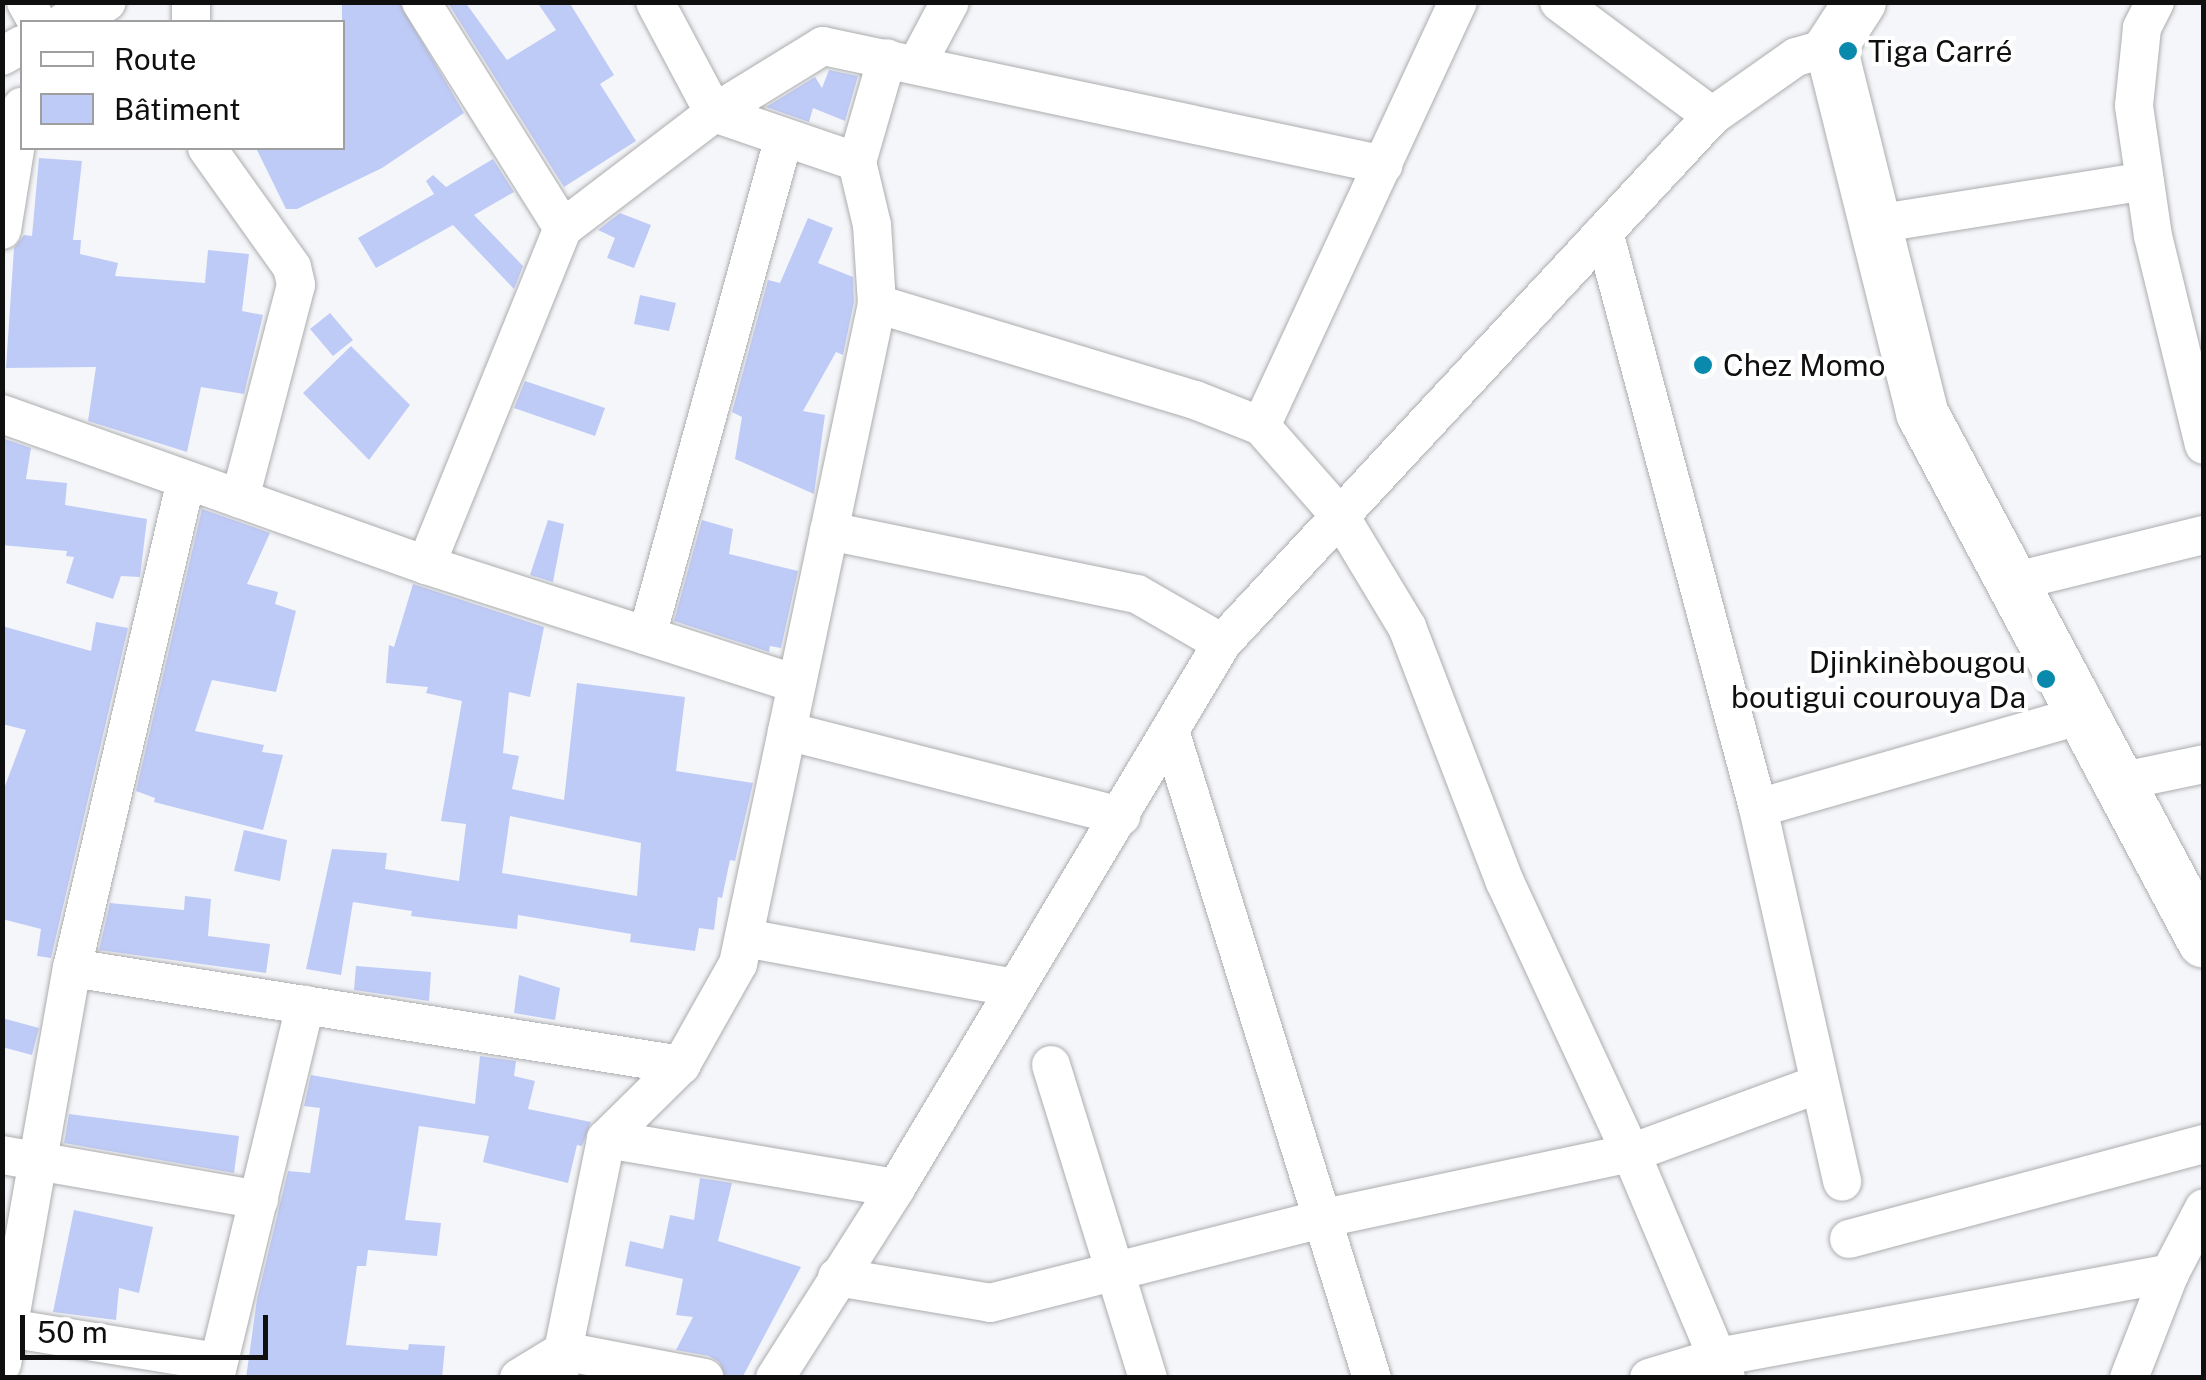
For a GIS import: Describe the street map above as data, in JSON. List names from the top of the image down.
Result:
{
  "places": ["Tiga Carré", "Chez Momo", "Djinkinèbougou boutigui courouya Da"],
  "legend": ["Route", "Bâtiment"],
  "scale_bar": "50 m"
}
